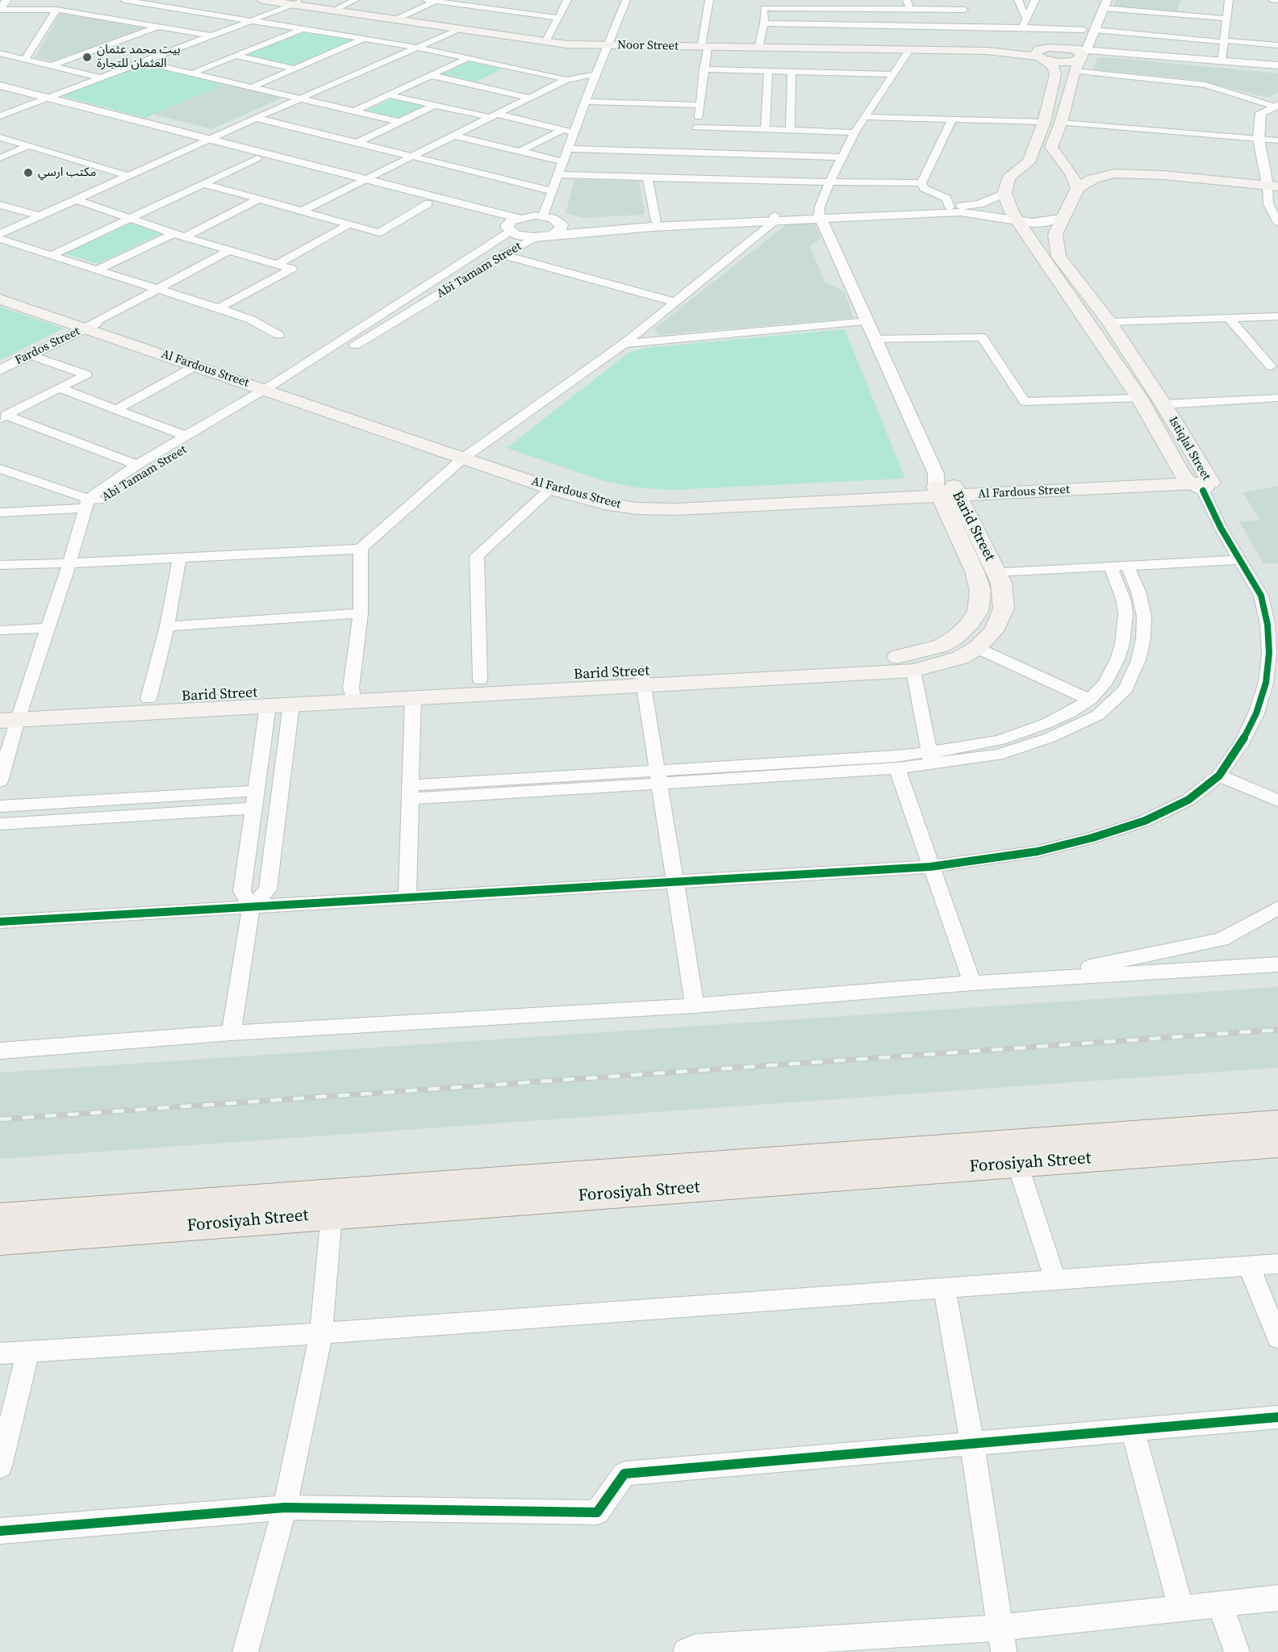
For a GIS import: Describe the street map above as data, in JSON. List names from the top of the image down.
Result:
{
  "streets": {
    "main road": [
      "Noor Street",
      "Al Fardous Street",
      "Istiqlal Street",
      "Barid Street",
      "Forosiyah Street"
    ],
    "street": ["Abi Tamam Street", "Fardos Street"]
  },
  "crossings": [
    ["Abi Tamam Street", "Al Fardous Street"],
    ["Fardos Street", "Al Fardous Street"],
    ["Al Fardous Street", "Istiqlal Street"],
    ["Al Fardous Street", "Barid Street"]
  ],
  "places": ["بيت محمد عثمان العثمان للتجارة", "مكتب ارسي"]
}
